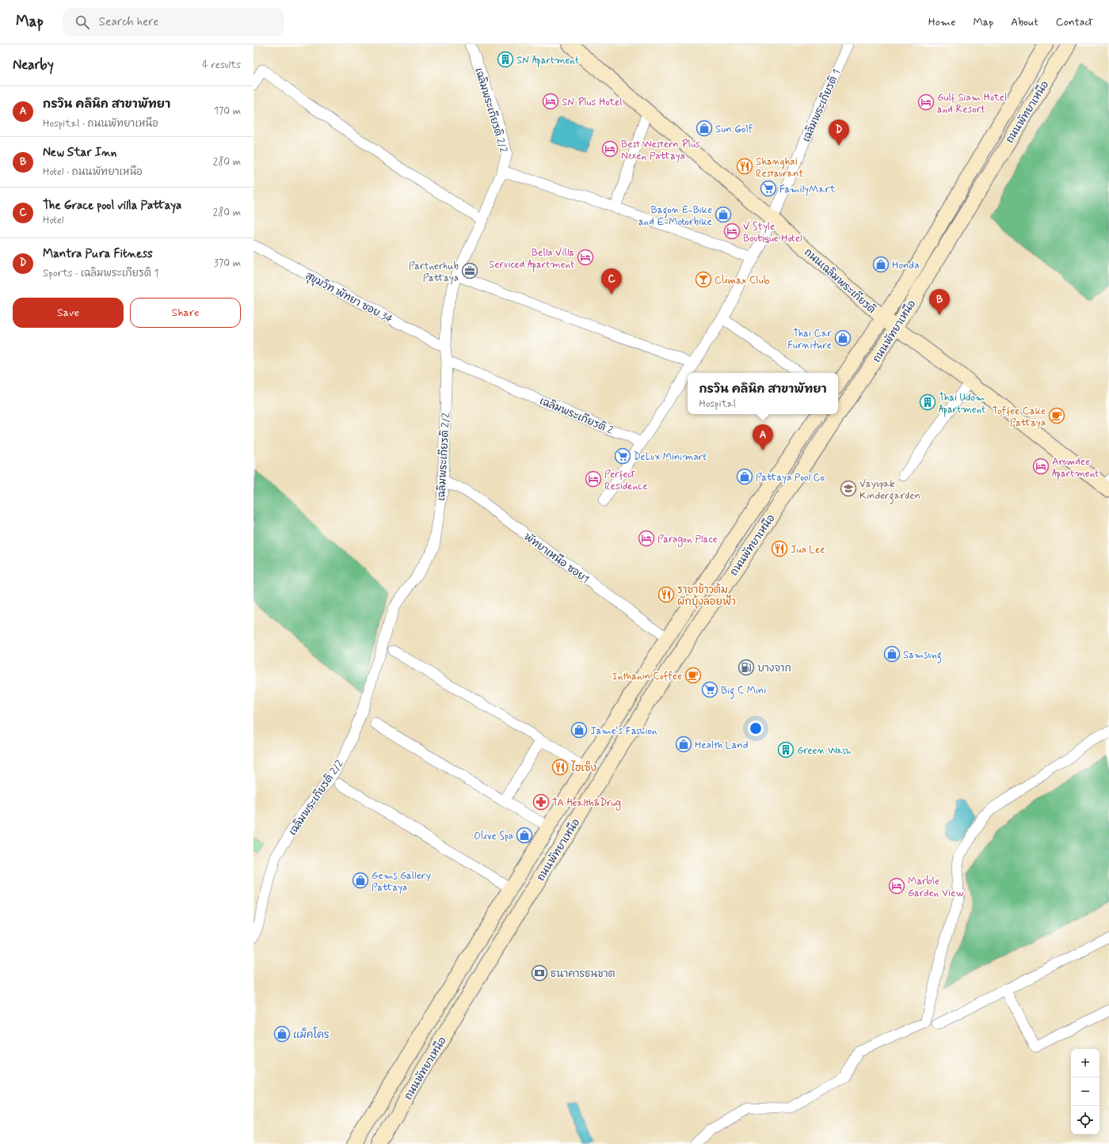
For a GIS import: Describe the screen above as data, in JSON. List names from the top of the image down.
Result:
{
  "streets": {
    "main road": ["ถนนพัทยาเหนือ", "ถนนเฉลิมพระเกียรติ"],
    "street": [
      "เฉลิมพระเกียรติ 1",
      "เฉลิมพระเกียรติ 2/2",
      "สุขุมวิท พัทยา ซอย 34",
      "เฉลิมพระเกียรติ 2",
      "พัทยาเหนือ ซอย1"
    ]
  },
  "crossings": [
    ["เฉลิมพระเกียรติ 1", "ถนนเฉลิมพระเกียรติ"],
    ["เฉลิมพระเกียรติ 1", "เฉลิมพระเกียรติ 2"],
    ["เฉลิมพระเกียรติ 2/2", "สุขุมวิท พัทยา ซอย 34"],
    ["เฉลิมพระเกียรติ 2/2", "เฉลิมพระเกียรติ 2"],
    ["เฉลิมพระเกียรติ 2/2", "พัทยาเหนือ ซอย1"],
    ["ถนนพัทยาเหนือ", "ถนนเฉลิมพระเกียรติ"],
    ["ถนนพัทยาเหนือ", "พัทยาเหนือ ซอย1"]
  ],
  "places": {
    "building": ["SN Apartment", "Thai Udom Apartment", "Green Wash"],
    "hotel": [
      "SN Plus Hotel",
      "Gulf Siam Hotel and Resort",
      "Best Western Plus Nexen Pattaya",
      "V Style Boutique Hotel",
      "Bella Villa Serviced Apartment",
      "Aromdee Apartment",
      "Perfect Residence",
      "Paragon Place",
      "Marble Garden View"
    ],
    "shop": [
      "Sun Golf",
      "Bagon E-Bike and E-Motorbike",
      "Honda",
      "Thai Car Furniture",
      "Pattaya Pool Co",
      "Samsung",
      "Jame's Fashion",
      "Health Land",
      "Olive Spa",
      "Gems Gallery Pattaya",
      "แม็คโคร"
    ],
    "restaurant": [
      "Shanghai Restaurant",
      "Jua Lee",
      "ราชาข้าวต้ม ผักบุ้งลอยฟ้า",
      "ไฮเซ็ง"
    ],
    "supermarket": ["FamilyMart", "DeLux Minimart", "Big C Mini"],
    "office": ["Partnerhub Pattaya"],
    "bar": ["Climax Club"],
    "cafe": ["Toffee Cake Pattaya", "Inthanin Coffee"],
    "school or university": ["Vayupak Kindergarden"],
    "fuel station": ["บางจาก"],
    "pharmacy": ["TA Health&Drug"],
    "bank": ["ธนาคารธนชาต"]
  },
  "page": {
    "header": "Map",
    "search": "Search here",
    "nav": [
      "Home",
      "Map",
      "About",
      "Contact"
    ],
    "heading": ["Nearby", "4 results"],
    "list": [
      {
        "mark": "A",
        "name": "กรวิน คลินิก สาขาพัทยา",
        "note": "Hospital · ถนนพัทยาเหนือ",
        "value": "170 m"
      },
      {
        "mark": "B",
        "name": "New Star Inn",
        "note": "Hotel · ถนนพัทยาเหนือ",
        "value": "280 m"
      },
      {
        "mark": "C",
        "name": "The Grace pool villa Pattaya",
        "note": "Hotel",
        "value": "280 m"
      },
      {
        "mark": "D",
        "name": "Mantra Pura Fitness",
        "note": "Sports · เฉลิมพระเกียรติ 1",
        "value": "370 m"
      }
    ],
    "pins": [
      "D",
      "C",
      "B",
      "A"
    ],
    "buttons": ["Save", "Share"],
    "popup": ["กรวิน คลินิก สาขาพัทยา", "Hospital"],
    "map_buttons": ["+", "−"]
  }
}
